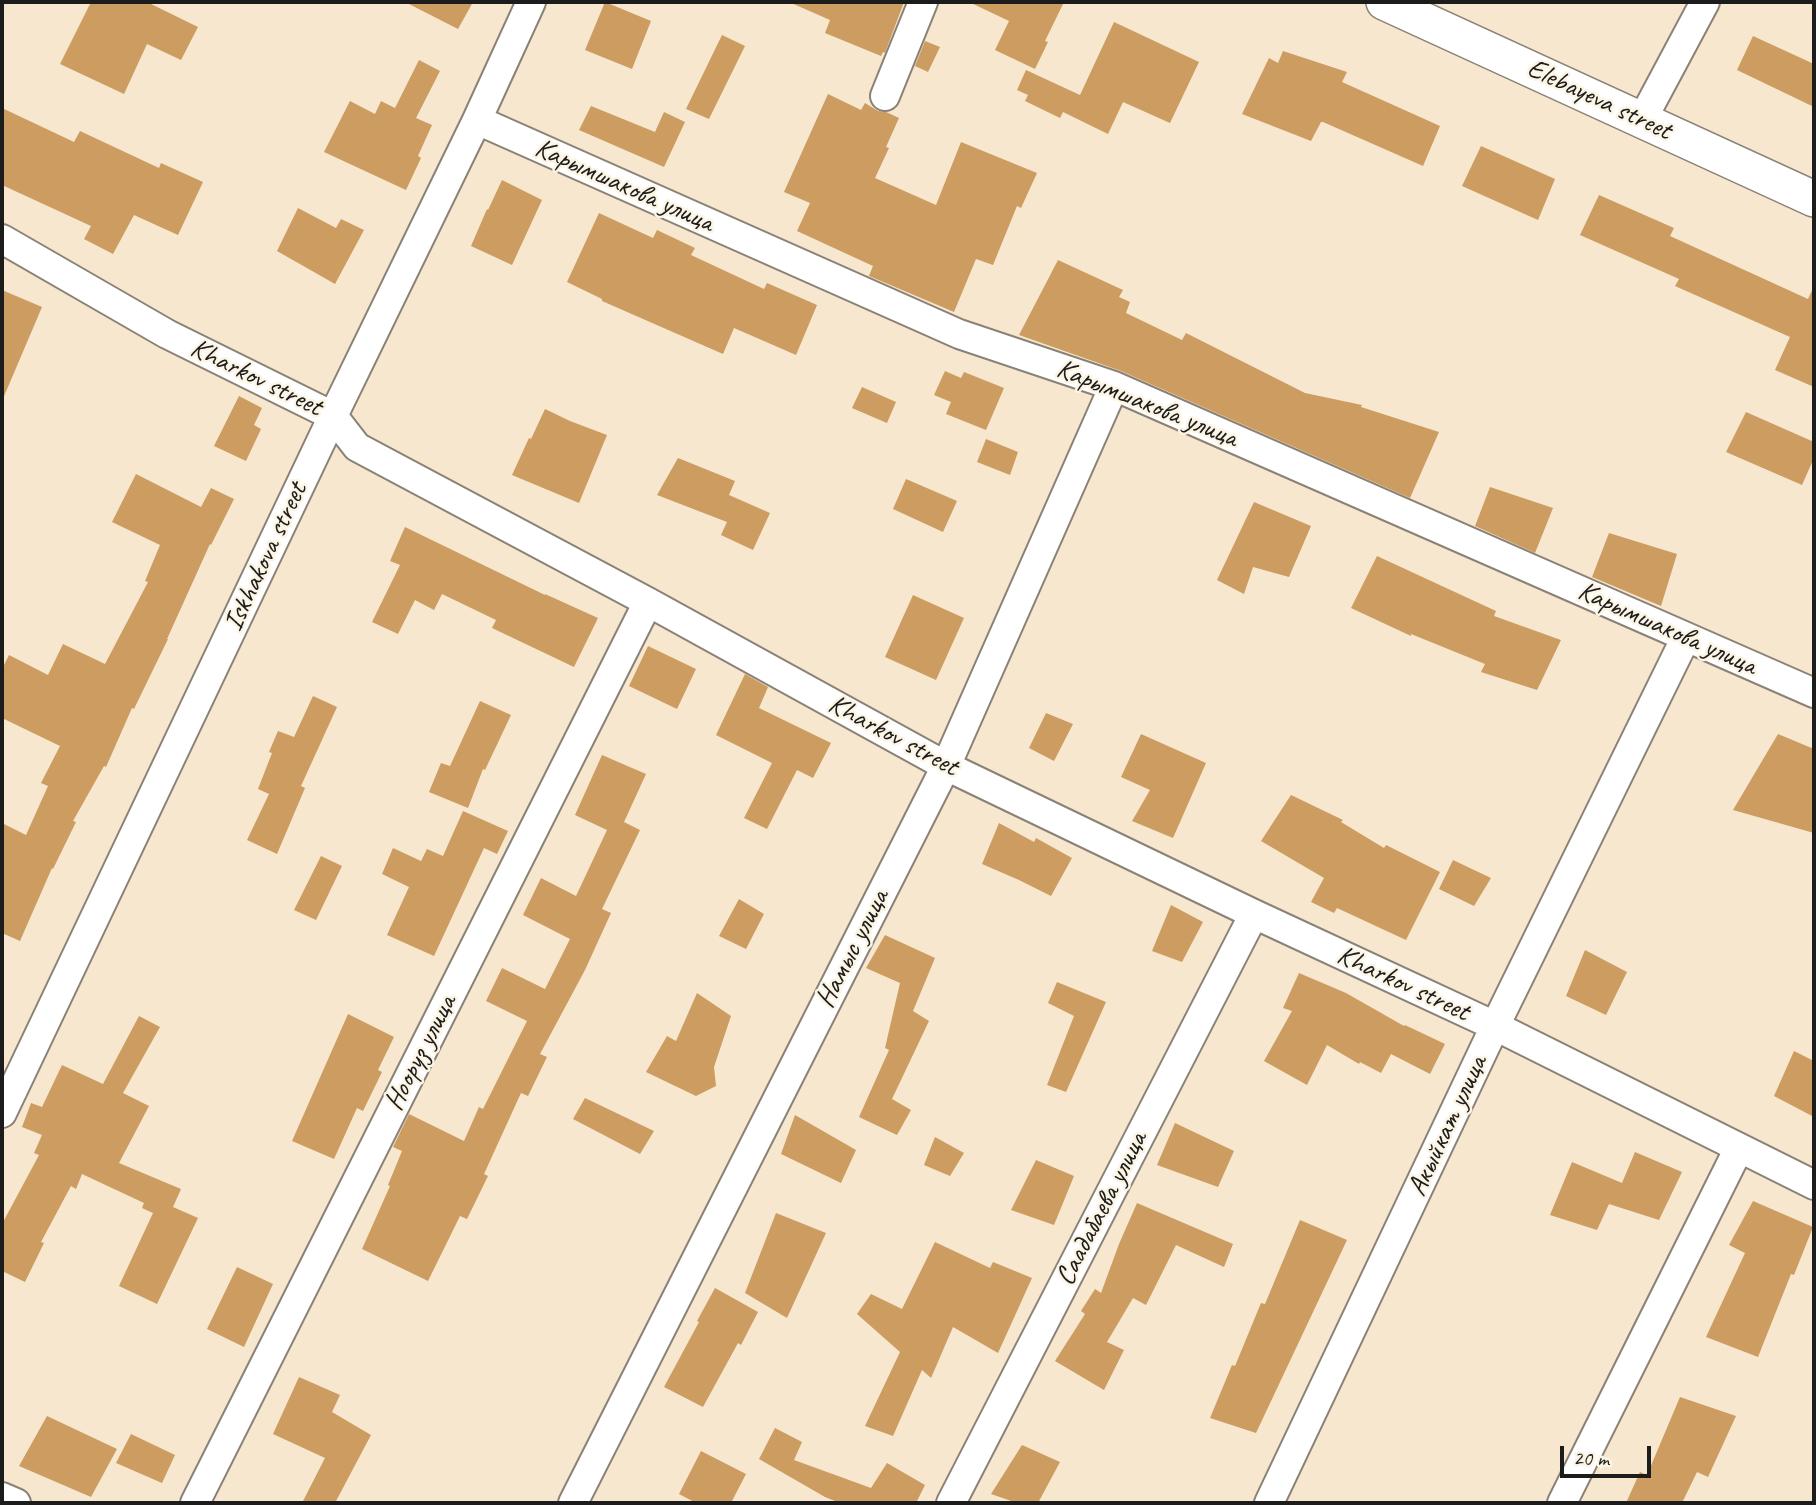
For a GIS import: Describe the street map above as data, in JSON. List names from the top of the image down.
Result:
{
  "streets": {
    "street": [
      "Elebayeva street",
      "Карымшакова улица",
      "Kharkov street",
      "Iskhakova street",
      "Намыс улица",
      "Нооруз улица",
      "Акыйкат улица",
      "Саадабаева улица"
    ]
  },
  "crossings": [
    ["Карымшакова улица", "Iskhakova street"],
    ["Карымшакова улица", "Намыс улица"],
    ["Карымшакова улица", "Акыйкат улица"],
    ["Kharkov street", "Iskhakova street"],
    ["Kharkov street", "Намыс улица"],
    ["Kharkov street", "Нооруз улица"],
    ["Kharkov street", "Акыйкат улица"],
    ["Kharkov street", "Саадабаева улица"]
  ],
  "scale_bar": "20 m"
}
